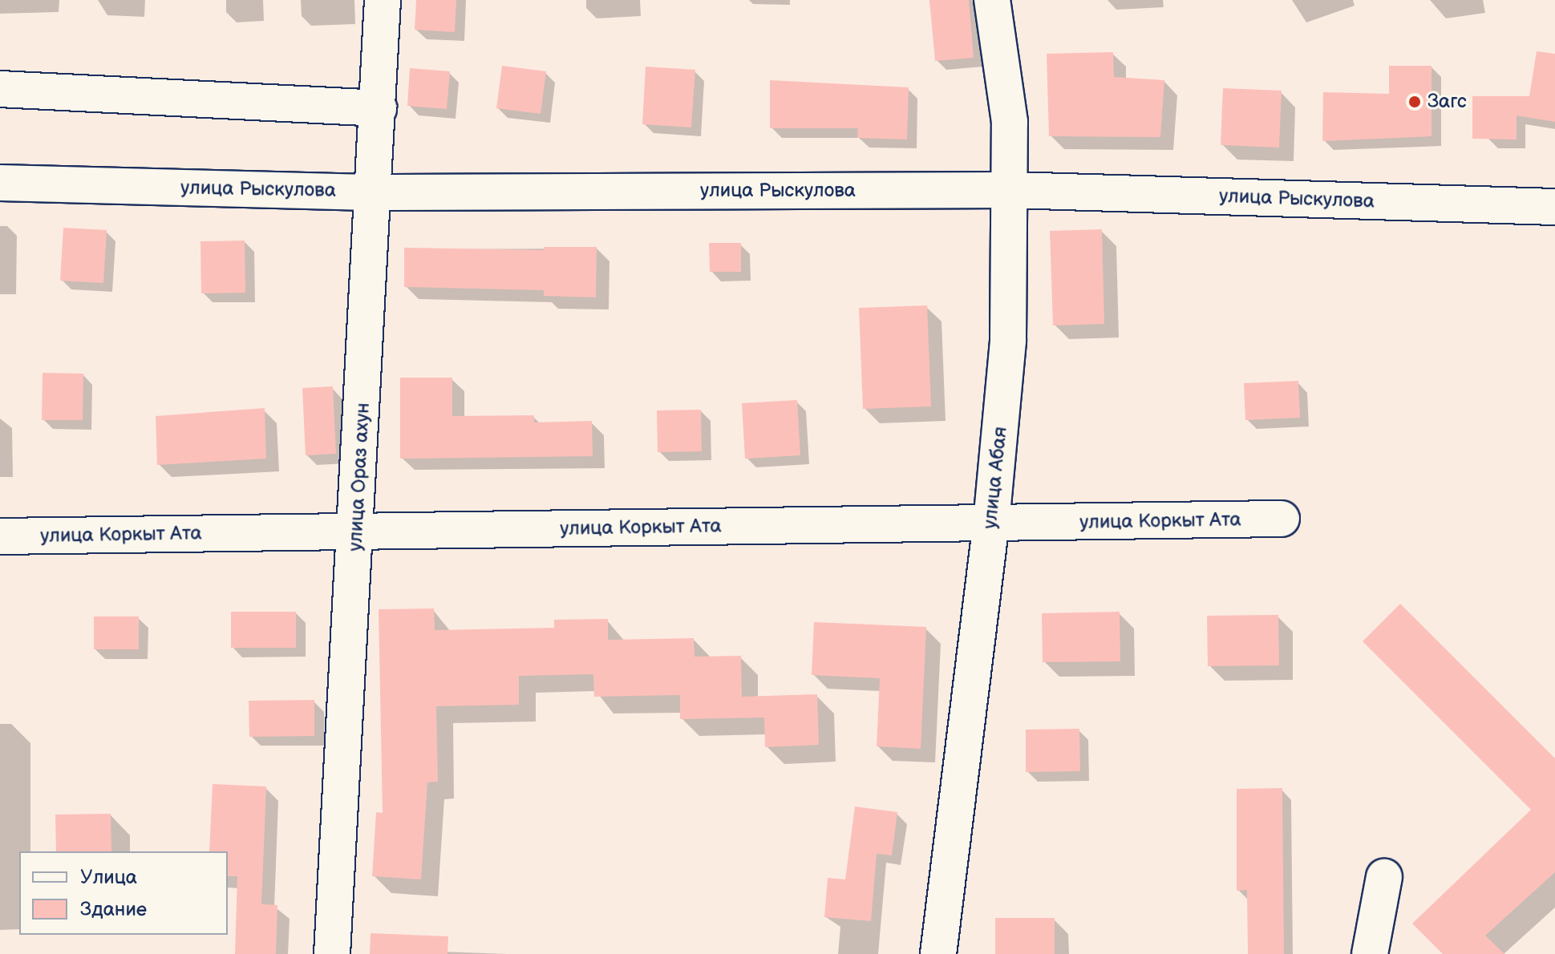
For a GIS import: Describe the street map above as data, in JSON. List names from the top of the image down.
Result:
{
  "streets": {
    "street": [
      "улица Рыскулова",
      "улица Ораз ахун",
      "улица Абая",
      "улица Коркыт Ата"
    ]
  },
  "crossings": [
    ["улица Рыскулова", "улица Ораз ахун"],
    ["улица Рыскулова", "улица Абая"],
    ["улица Ораз ахун", "улица Коркыт Ата"],
    ["улица Абая", "улица Коркыт Ата"]
  ],
  "places": ["Загс"],
  "legend": ["Улица", "Здание"]
}
